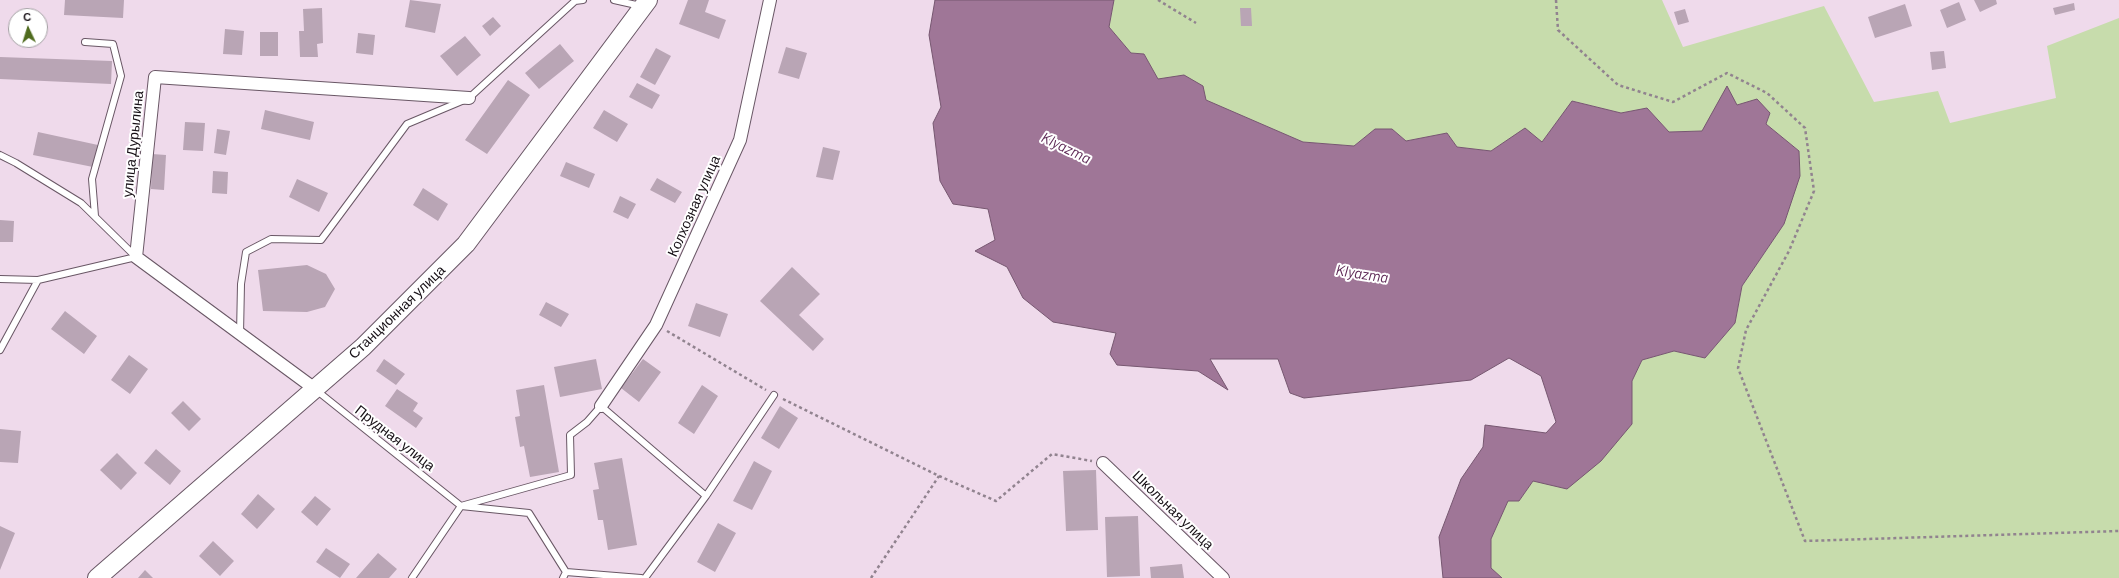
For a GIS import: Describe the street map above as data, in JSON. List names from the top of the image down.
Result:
{
  "streets": {
    "main road": ["Станционная улица"],
    "street": ["улица Дурылина", "Колхозная улица", "Школьная улица"],
    "lane": ["Прудная улица"]
  },
  "crossings": [
    ["Станционная улица", "Прудная улица"]
  ],
  "water": ["Klyazma"],
  "north": "top"
}
